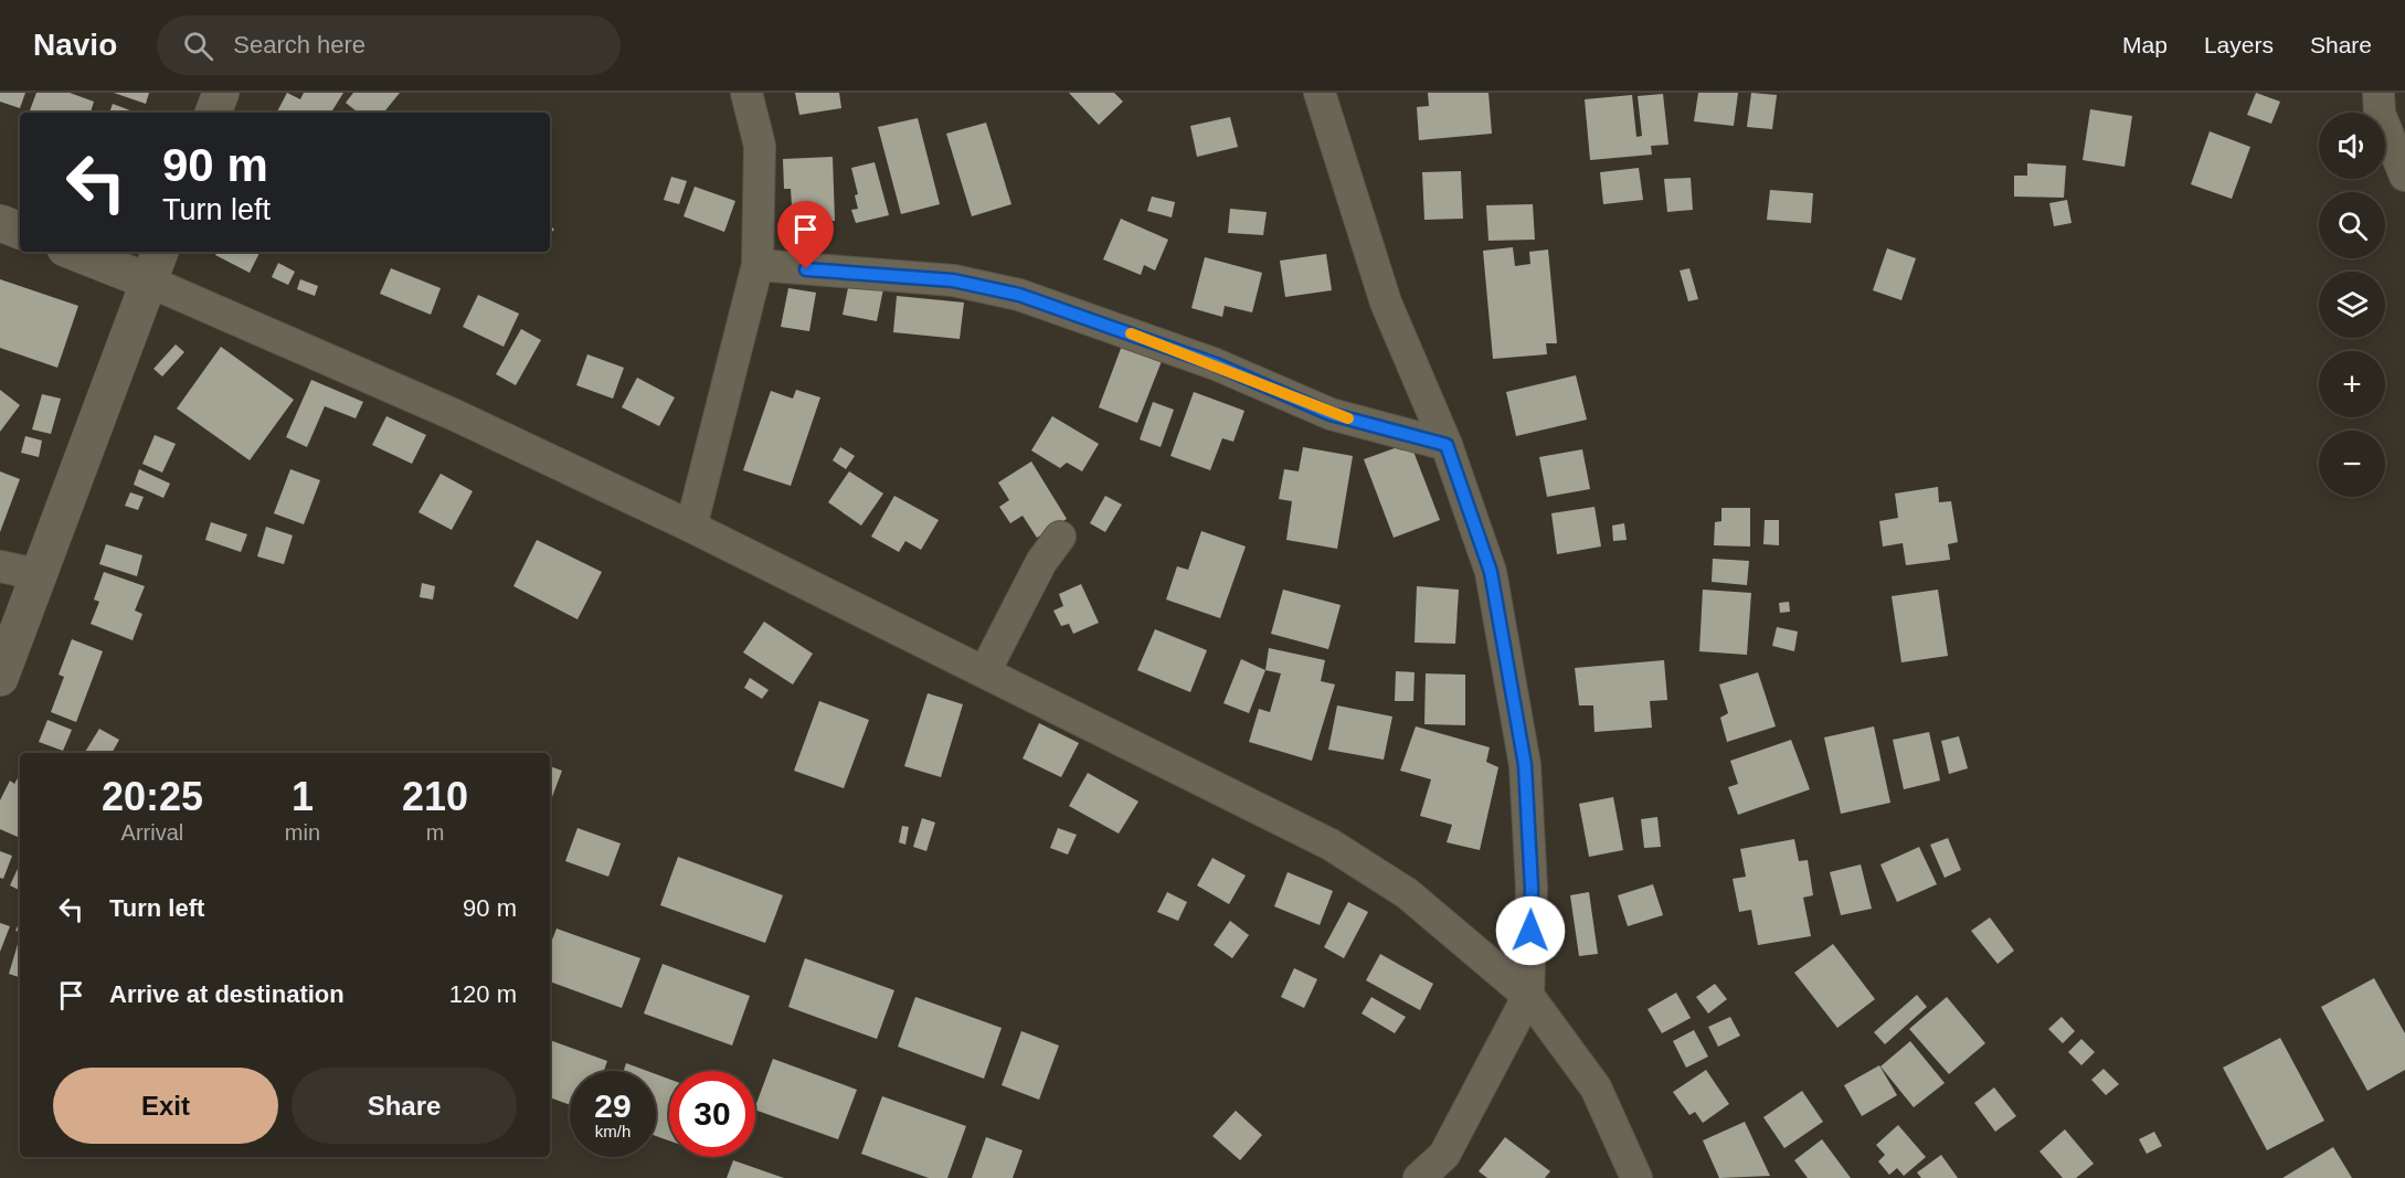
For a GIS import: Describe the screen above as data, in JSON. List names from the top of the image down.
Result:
{
  "page": {
    "header": "Navio",
    "search": "Search here",
    "nav": ["Map", "Layers", "Share"],
    "map_buttons": ["+", "−"],
    "turn": ["90 m", "Turn left"],
    "eta": [
      "20:25",
      "Arrival",
      "1",
      "min",
      "210",
      "m"
    ],
    "list": [
      {
        "name": "Turn left",
        "value": "90 m"
      },
      {
        "name": "Arrive at destination",
        "value": "120 m"
      }
    ],
    "buttons": ["Exit", "Share"],
    "speed": "29 km/h",
    "limit": "30"
  }
}
